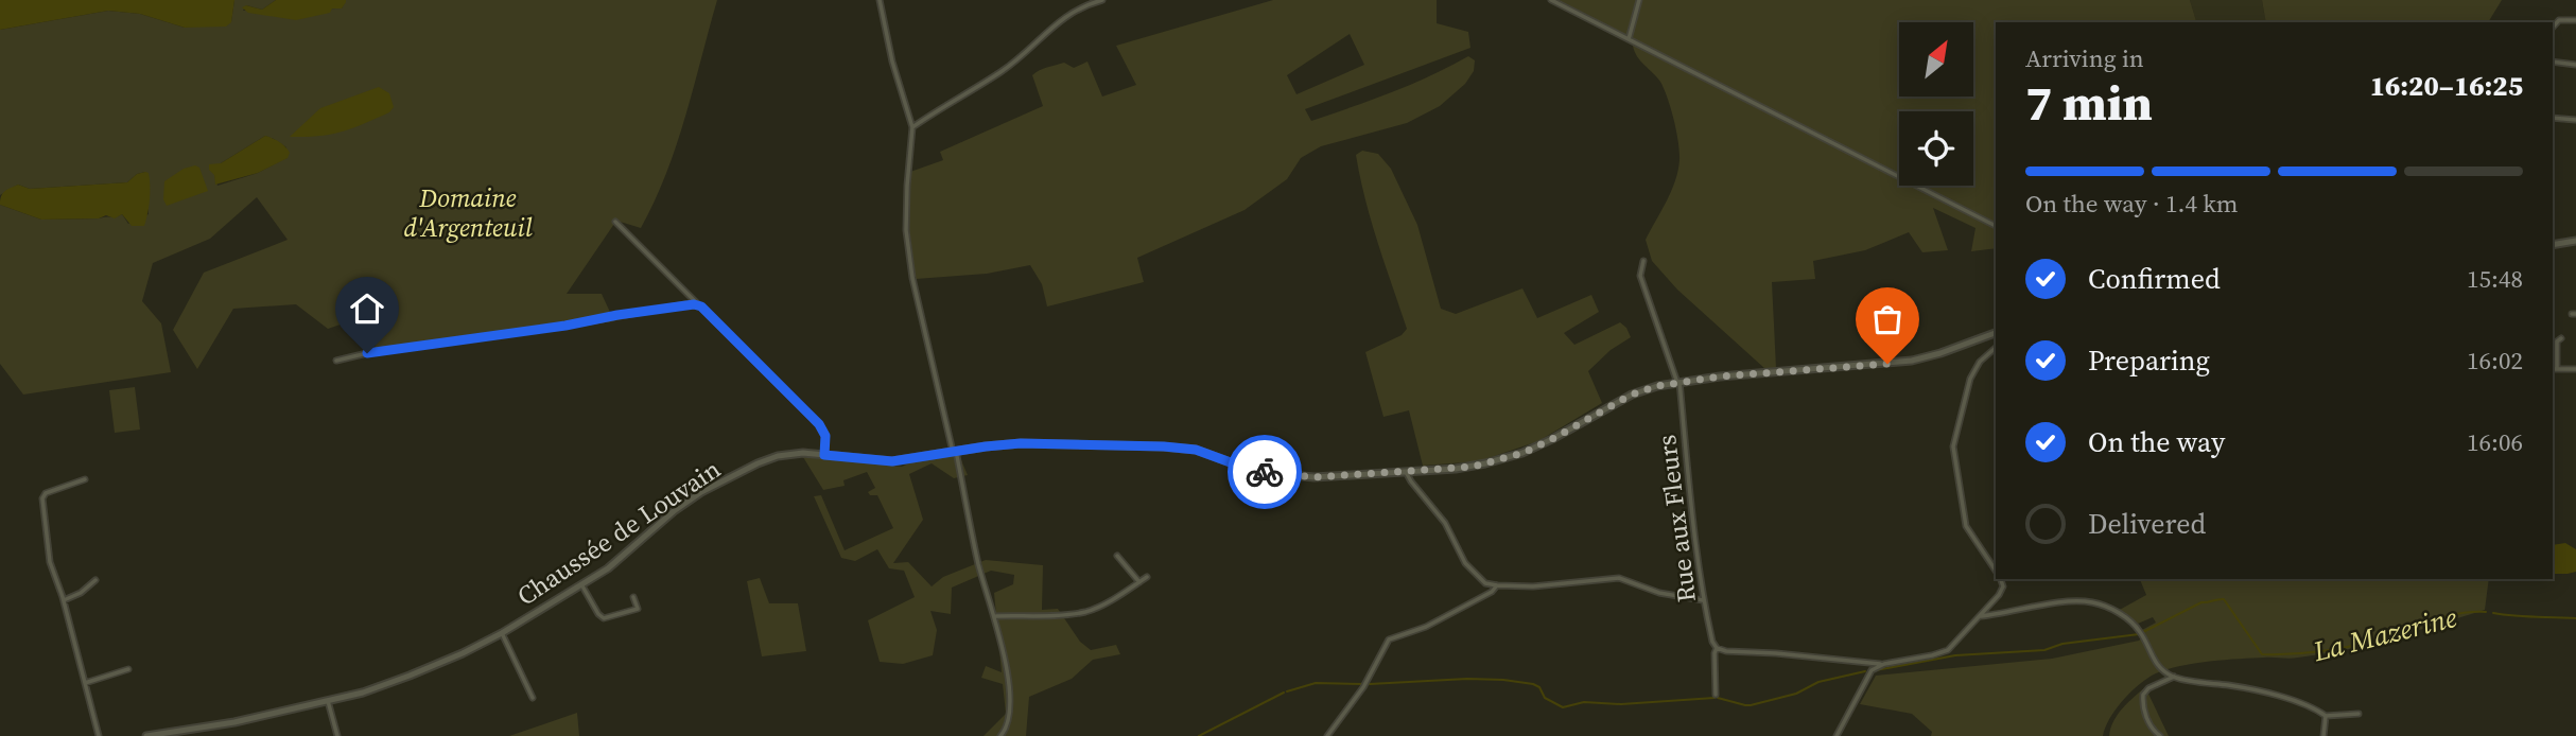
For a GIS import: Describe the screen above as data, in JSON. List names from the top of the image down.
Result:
{
  "streets": {
    "main road": ["Chaussée de Louvain"],
    "street": ["Rue aux Fleurs"]
  },
  "crossings": [
    ["Rue aux Fleurs", "Chaussée de Louvain"]
  ],
  "water": ["La Mazerine"],
  "parks": ["Domaine d'Argenteuil"],
  "north": "top right",
  "page": {
    "heading": ["7 min", "Arriving in", "16:20–16:25"],
    "bar": "On the way · 1.4 km",
    "list": [
      ["Confirmed", "15:48"],
      ["Preparing", "16:02"],
      ["On the way", "16:06"],
      "Delivered"
    ]
  }
}
